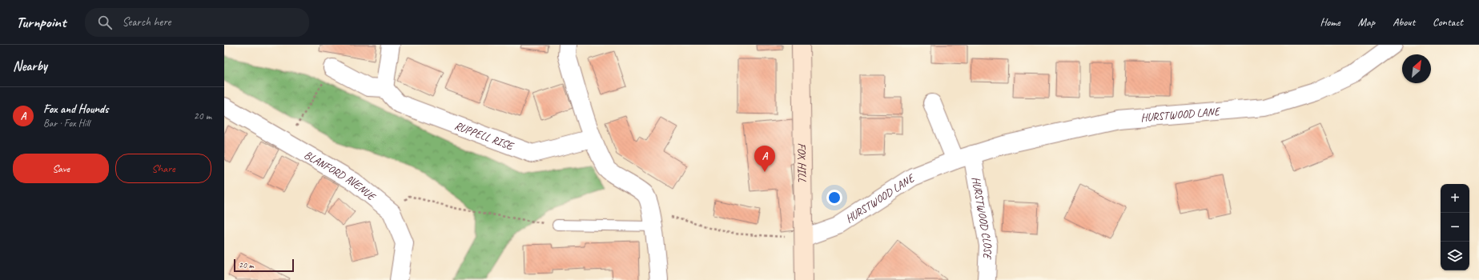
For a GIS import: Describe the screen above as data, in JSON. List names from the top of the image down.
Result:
{
  "streets": {
    "main road": ["FOX HILL"],
    "street": [
      "HURSTWOOD LANE",
      "RUPPELL RISE",
      "BLANFORD AVENUE",
      "HURSTWOOD CLOSE"
    ]
  },
  "crossings": [
    ["HURSTWOOD LANE", "FOX HILL"],
    ["HURSTWOOD LANE", "HURSTWOOD CLOSE"]
  ],
  "scale_bar": "20 m",
  "north": "top right",
  "page": {
    "header": "Turnpoint",
    "search": "Search here",
    "nav": [
      "Home",
      "Map",
      "About",
      "Contact"
    ],
    "heading": "Nearby",
    "list": [
      {
        "mark": "A",
        "name": "Fox and Hounds",
        "note": "Bar · Fox Hill",
        "value": "20 m"
      }
    ],
    "buttons": ["Save", "Share"],
    "pins": "A",
    "map_buttons": ["+", "−"],
    "scale": "20 m"
  }
}
